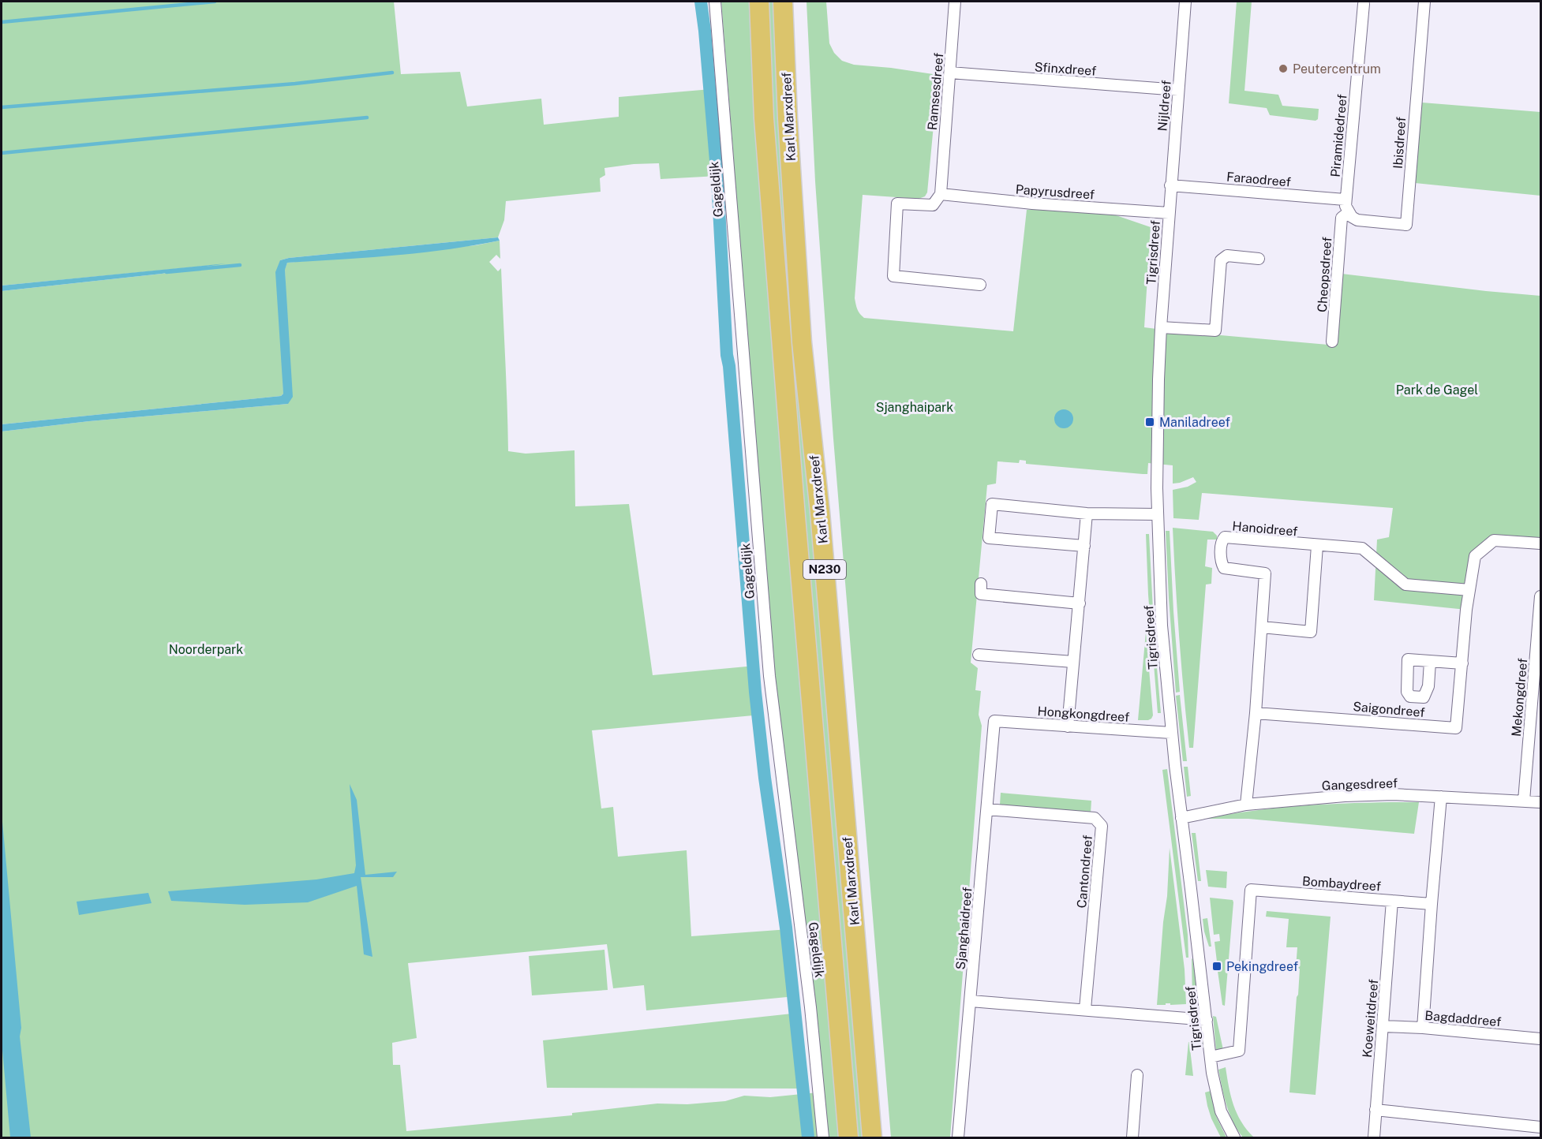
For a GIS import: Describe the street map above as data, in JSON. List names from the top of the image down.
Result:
{
  "streets": {
    "highway": ["Karl Marxdreef", "N230"],
    "street": [
      "Sfinxdreef",
      "Ramsesdreef",
      "Nijldreef",
      "Piramidedreef",
      "Ibisdreef",
      "Faraodreef",
      "Gageldijk",
      "Papyrusdreef",
      "Tigrisdreef",
      "Cheopsdreef",
      "Hanoidreef",
      "Mekongdreef",
      "Saigondreef",
      "Hongkongdreef",
      "Gangesdreef",
      "Cantondreef",
      "Bombaydreef",
      "Sjanghaidreef",
      "Koeweitdreef",
      "Bagdaddreef"
    ]
  },
  "crossings": [
    ["Sfinxdreef", "Ramsesdreef"],
    ["Sfinxdreef", "Nijldreef"],
    ["Ramsesdreef", "Papyrusdreef"],
    ["Nijldreef", "Faraodreef"],
    ["Nijldreef", "Papyrusdreef"],
    ["Nijldreef", "Tigrisdreef"],
    ["Piramidedreef", "Ibisdreef"],
    ["Piramidedreef", "Faraodreef"],
    ["Piramidedreef", "Cheopsdreef"],
    ["Ibisdreef", "Cheopsdreef"],
    ["Papyrusdreef", "Tigrisdreef"],
    ["Tigrisdreef", "Hongkongdreef"],
    ["Tigrisdreef", "Gangesdreef"],
    ["Tigrisdreef", "Bombaydreef"],
    ["Hanoidreef", "Saigondreef"],
    ["Hanoidreef", "Gangesdreef"],
    ["Mekongdreef", "Gangesdreef"],
    ["Hongkongdreef", "Sjanghaidreef"],
    ["Cantondreef", "Sjanghaidreef"],
    ["Bombaydreef", "Koeweitdreef"],
    ["Koeweitdreef", "Bagdaddreef"]
  ],
  "parks": ["Park de Gagel", "Sjanghaipark", "Noorderpark"],
  "places": {
    "other": ["Peutercentrum"],
    "transit": ["Maniladreef", "Pekingdreef"]
  }
}
